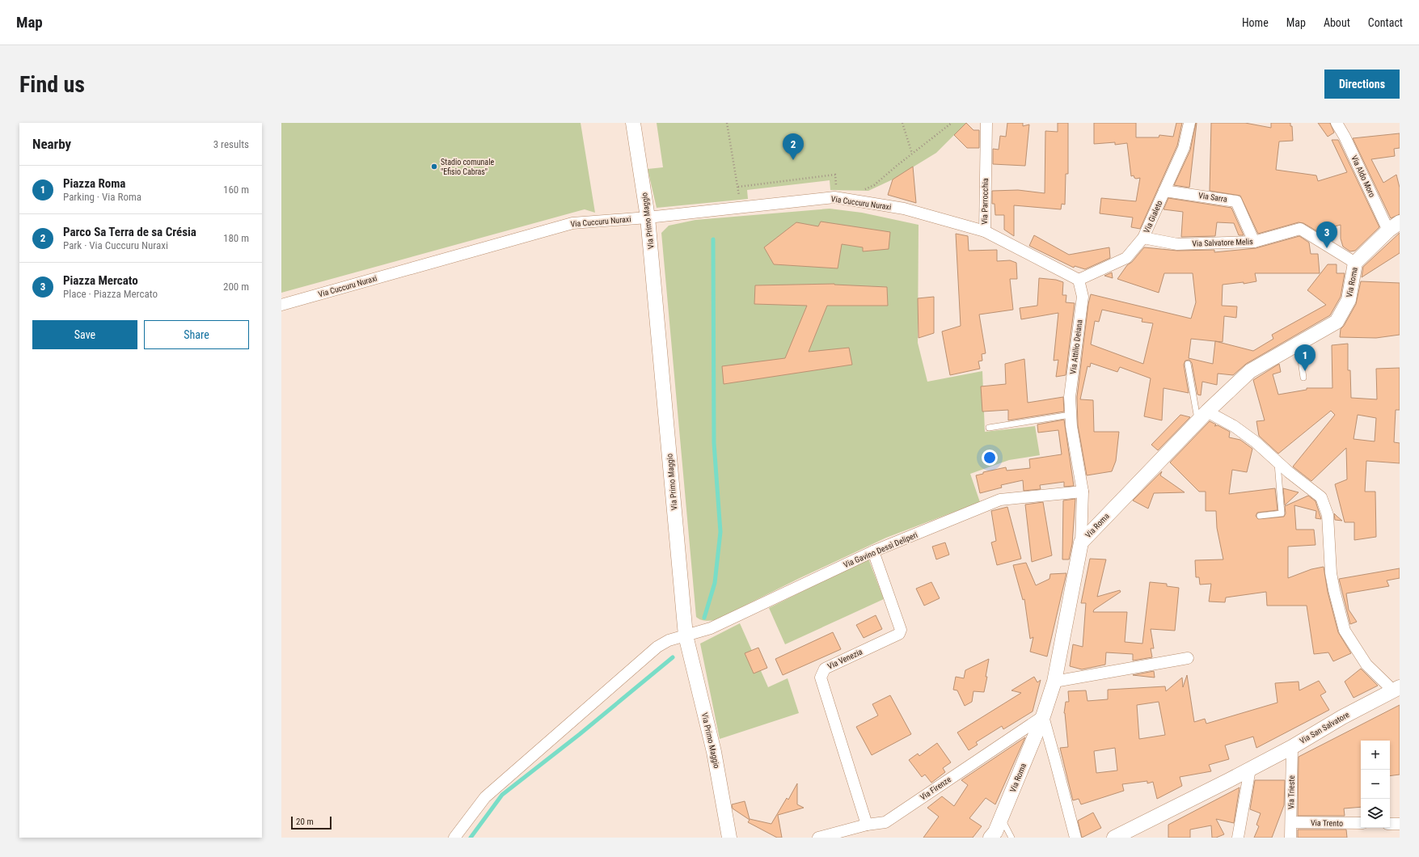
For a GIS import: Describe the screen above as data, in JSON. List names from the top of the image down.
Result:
{
  "streets": {
    "street": [
      "Via Aldo Moro",
      "Via Sarra",
      "Via Parrocchia",
      "Via Cuccuru Nuraxi",
      "Via Gialeto",
      "Via Primo Maggio",
      "Via Salvatore Melis",
      "Via Roma",
      "Via Attilio Deiana",
      "Via Gavino Dessì Deliperi",
      "Via Venezia",
      "Via San Salvatore",
      "Via Firenze",
      "Via Trieste",
      "Via Trento"
    ]
  },
  "crossings": [
    ["Via Aldo Moro", "Via Roma"],
    ["Via Sarra", "Via Gialeto"],
    ["Via Sarra", "Via Salvatore Melis"],
    ["Via Parrocchia", "Via Cuccuru Nuraxi"],
    ["Via Parrocchia", "Via Gialeto"],
    ["Via Parrocchia", "Via Attilio Deiana"],
    ["Via Cuccuru Nuraxi", "Via Primo Maggio"],
    ["Via Gialeto", "Via Salvatore Melis"],
    ["Via Gialeto", "Via Attilio Deiana"],
    ["Via Primo Maggio", "Via Gavino Dessì Deliperi"],
    ["Via Salvatore Melis", "Via Roma"],
    ["Via Roma", "Via Attilio Deiana"],
    ["Via Roma", "Via Firenze"],
    ["Via Attilio Deiana", "Via Gavino Dessì Deliperi"],
    ["Via Gavino Dessì Deliperi", "Via Venezia"],
    ["Via Venezia", "Via Firenze"],
    ["Via San Salvatore", "Via Trieste"],
    ["Via Trieste", "Via Trento"]
  ],
  "places": ["Stadio comunale \"Efisio Cabras\""],
  "scale_bar": "20 m",
  "page": {
    "header": "Map",
    "nav": [
      "Home",
      "Map",
      "About",
      "Contact"
    ],
    "buttons": [
      "Directions",
      ["Save", "Share"]
    ],
    "title": "Find us",
    "heading": ["Nearby", "3 results"],
    "pins": ["2", "3", "1"],
    "list": [
      {
        "mark": "1",
        "name": "Piazza Roma",
        "note": "Parking · Via Roma",
        "value": "160 m"
      },
      {
        "mark": "2",
        "name": "Parco Sa Terra de sa Crésia",
        "note": "Park · Via Cuccuru Nuraxi",
        "value": "180 m"
      },
      {
        "mark": "3",
        "name": "Piazza Mercato",
        "note": "Place · Piazza Mercato",
        "value": "200 m"
      }
    ],
    "map_buttons": ["+", "−"],
    "scale": "20 m"
  }
}
